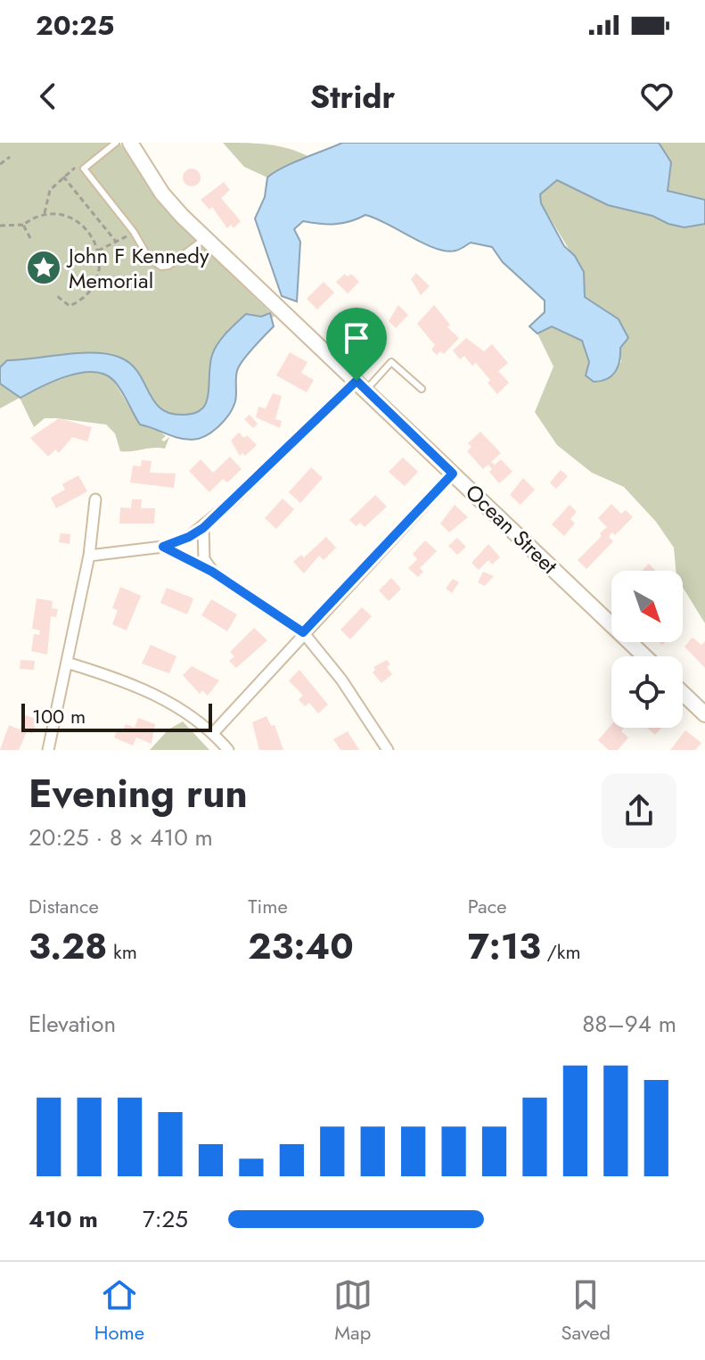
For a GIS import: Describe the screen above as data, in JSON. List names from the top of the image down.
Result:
{
  "streets": {
    "main road": ["Ocean Street"]
  },
  "places": {
    "place": ["John F Kennedy Memorial"]
  },
  "scale_bar": "100 m",
  "north": "bottom right",
  "page": {
    "status": "20:25",
    "header": "Stridr",
    "scale": "100 m",
    "heading": ["Evening run", "20:25 · 8 × 410 m"],
    "stats": [
      ["Distance", "3.28 km"],
      ["Time", "23:40"],
      ["Pace", "7:13 /km"]
    ],
    "chart": ["Elevation", "88–94 m"],
    "list": [
      {
        "name": "410 m",
        "note": "7:25"
      }
    ],
    "tabs": ["Home", "Map", "Saved"]
  }
}
